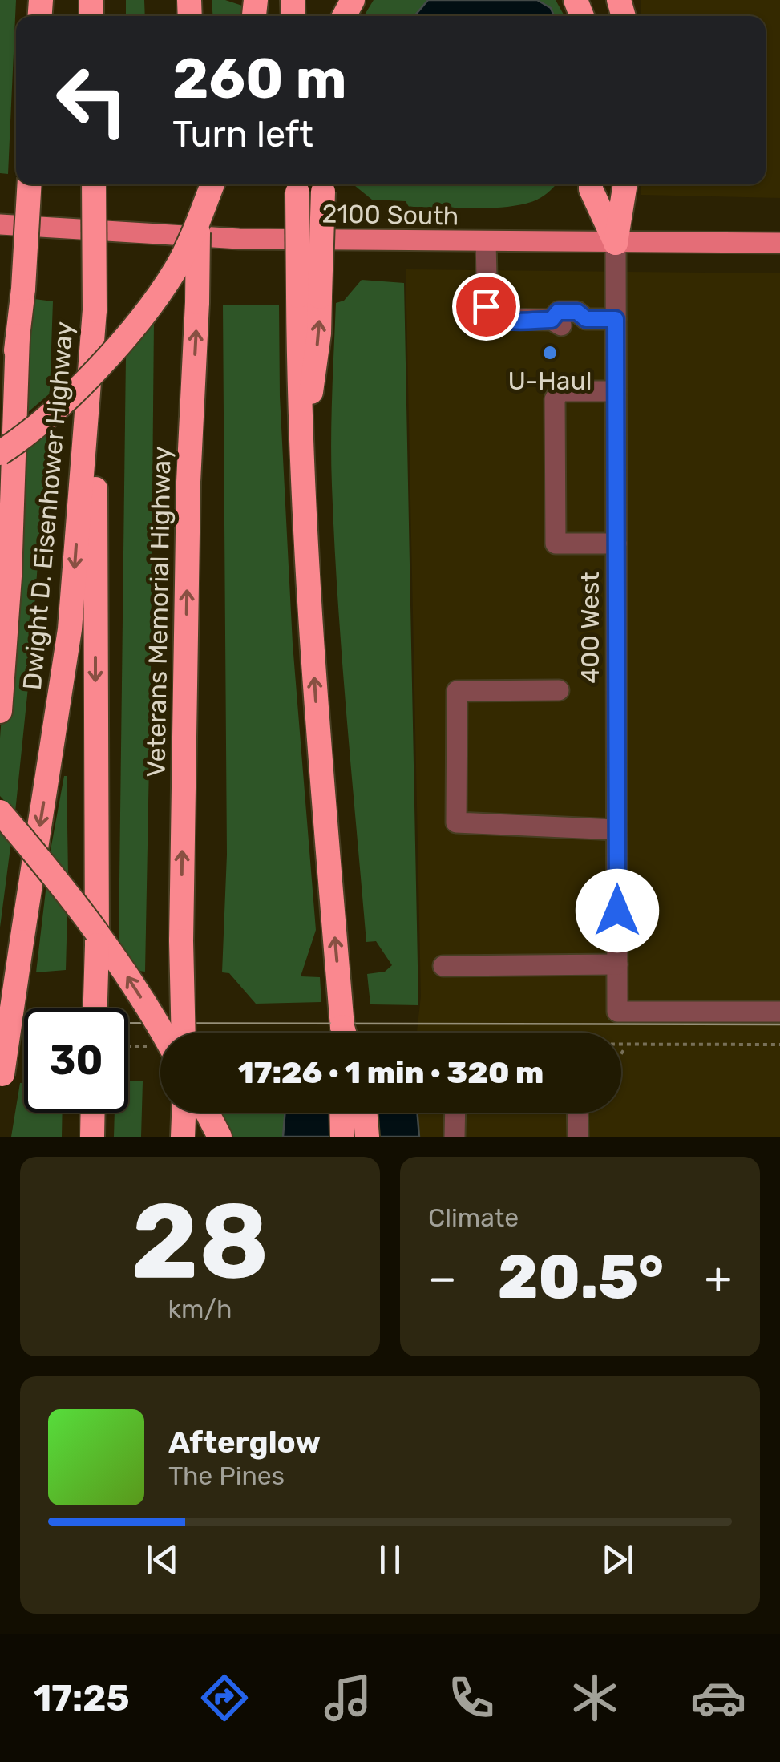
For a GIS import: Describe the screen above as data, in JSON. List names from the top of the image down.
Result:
{
  "streets": {
    "highway": ["Dwight D. Eisenhower Highway", "Veterans Memorial Highway"],
    "main road": ["2100 South"],
    "street": ["400 West"]
  },
  "crossings": [
    ["2100 South", "400 West"]
  ],
  "places": ["U-Haul"],
  "page": {
    "turn": ["260 m", "Turn left"],
    "limit": "30",
    "trip": "17:26 · 1 min · 320 m",
    "tile": [
      ["28", "km/h"],
      "Climate"
    ],
    "heat": ["−", "20.5°", "+"],
    "song": ["Afterglow", "The Pines"],
    "tabs": "17:25"
  }
}
